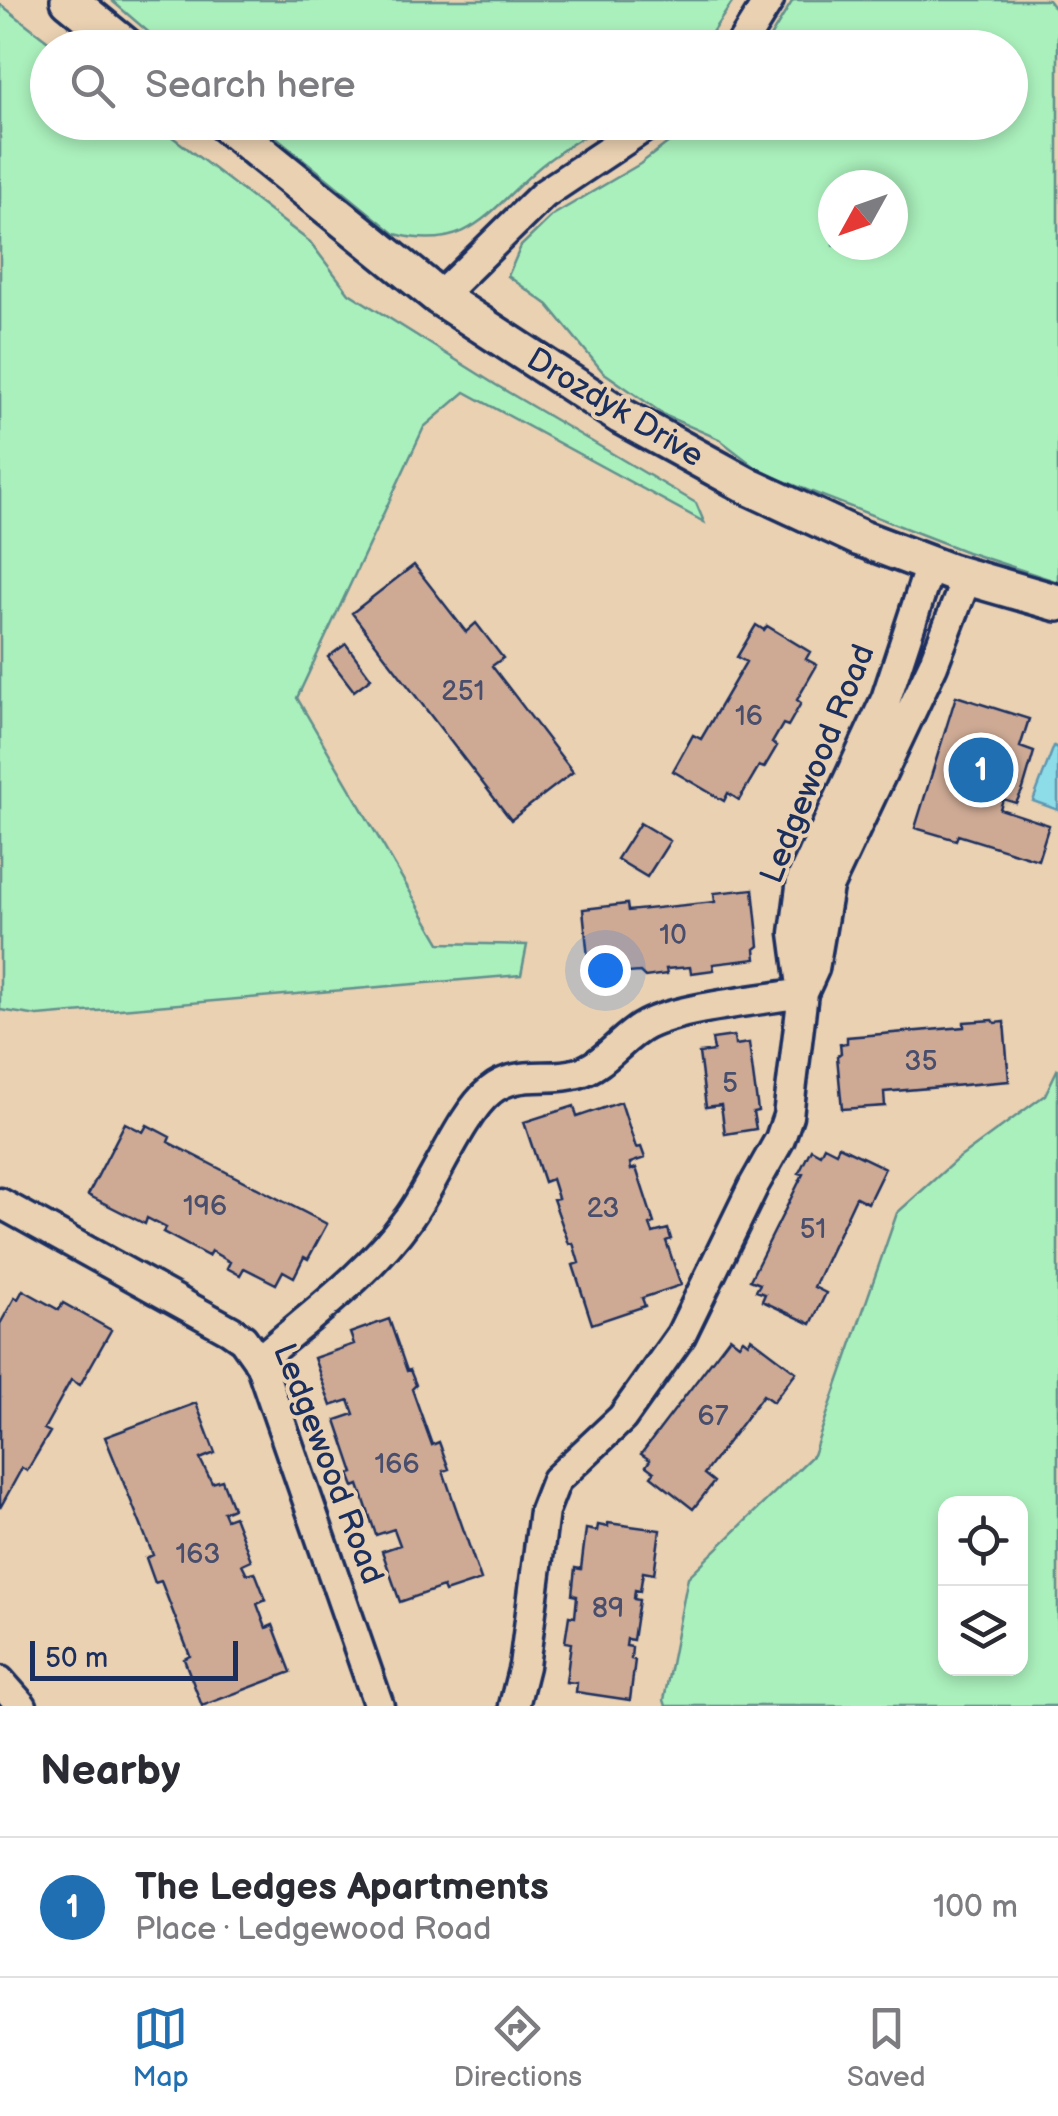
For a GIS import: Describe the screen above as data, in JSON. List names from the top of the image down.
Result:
{
  "streets": {
    "street": ["Drozdyk Drive", "Ledgewood Road"]
  },
  "crossings": [
    ["Drozdyk Drive", "Ledgewood Road"]
  ],
  "house_numbers": [
    "251",
    "16",
    "10",
    "35",
    "5",
    "196",
    "23",
    "51",
    "67",
    "166",
    "163",
    "89"
  ],
  "scale_bar": "50 m",
  "north": "bottom left",
  "page": {
    "search": "Search here",
    "pins": "1",
    "scale": "50 m",
    "heading": "Nearby",
    "list": [
      {
        "mark": "1",
        "name": "The Ledges Apartments",
        "note": "Place · Ledgewood Road",
        "value": "100 m"
      }
    ],
    "nav": ["Map", "Directions", "Saved"]
  }
}
